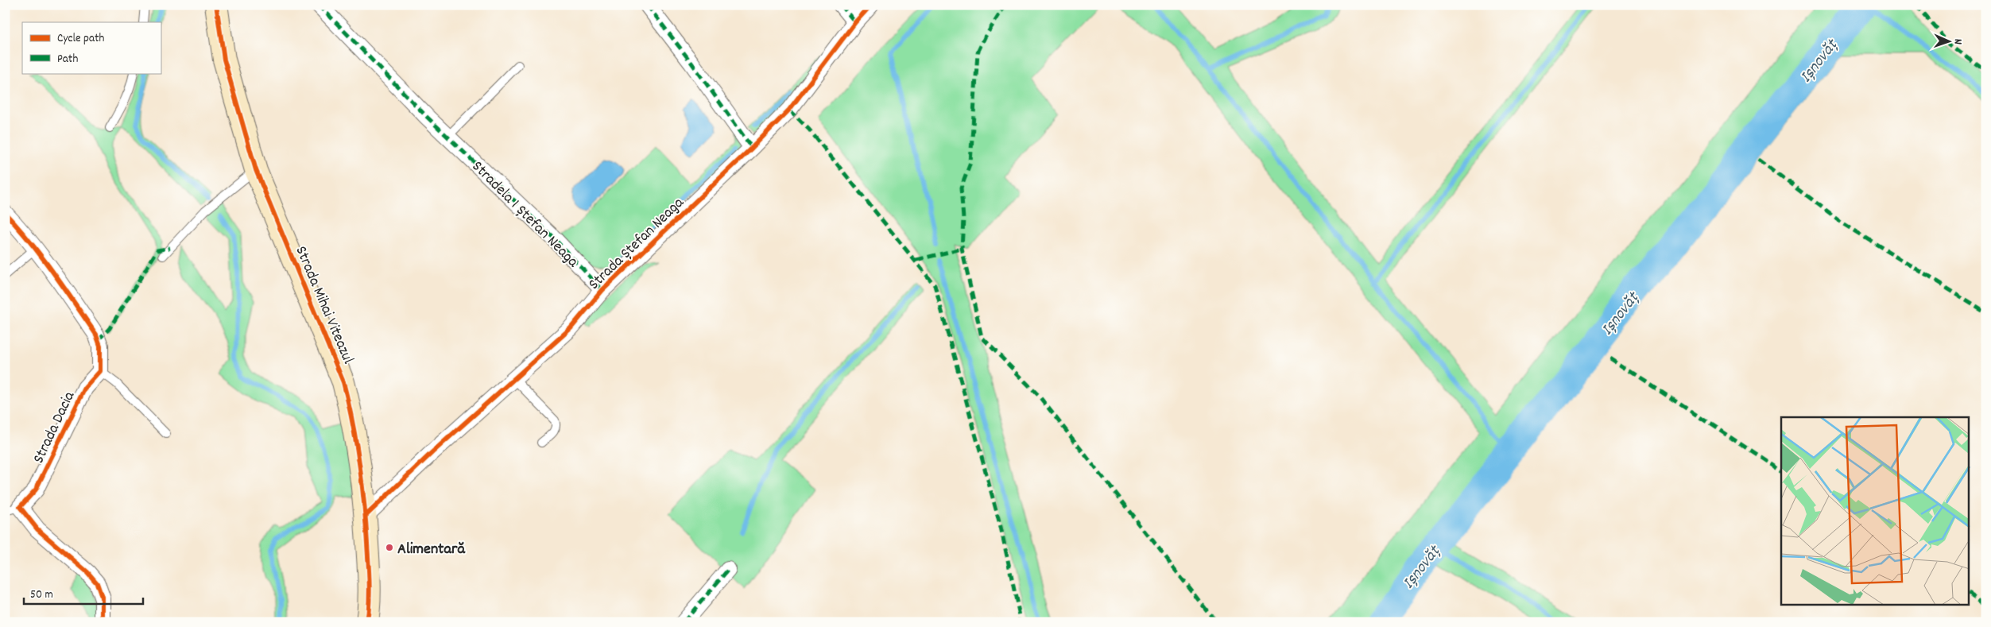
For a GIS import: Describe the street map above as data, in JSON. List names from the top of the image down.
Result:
{
  "streets": {
    "street": [
      "Stradela 1 Ștefan Neaga",
      "Strada Ștefan Neaga",
      "Strada Mihai Viteazul",
      "Strada Dacia"
    ]
  },
  "crossings": [
    ["Stradela 1 Ștefan Neaga", "Strada Ștefan Neaga"],
    ["Strada Ștefan Neaga", "Strada Mihai Viteazul"]
  ],
  "water": ["Ișnovăț"],
  "places": ["Alimentară"],
  "legend": ["Cycle path", "Path"],
  "scale_bar": "50 m",
  "north": "right"
}
